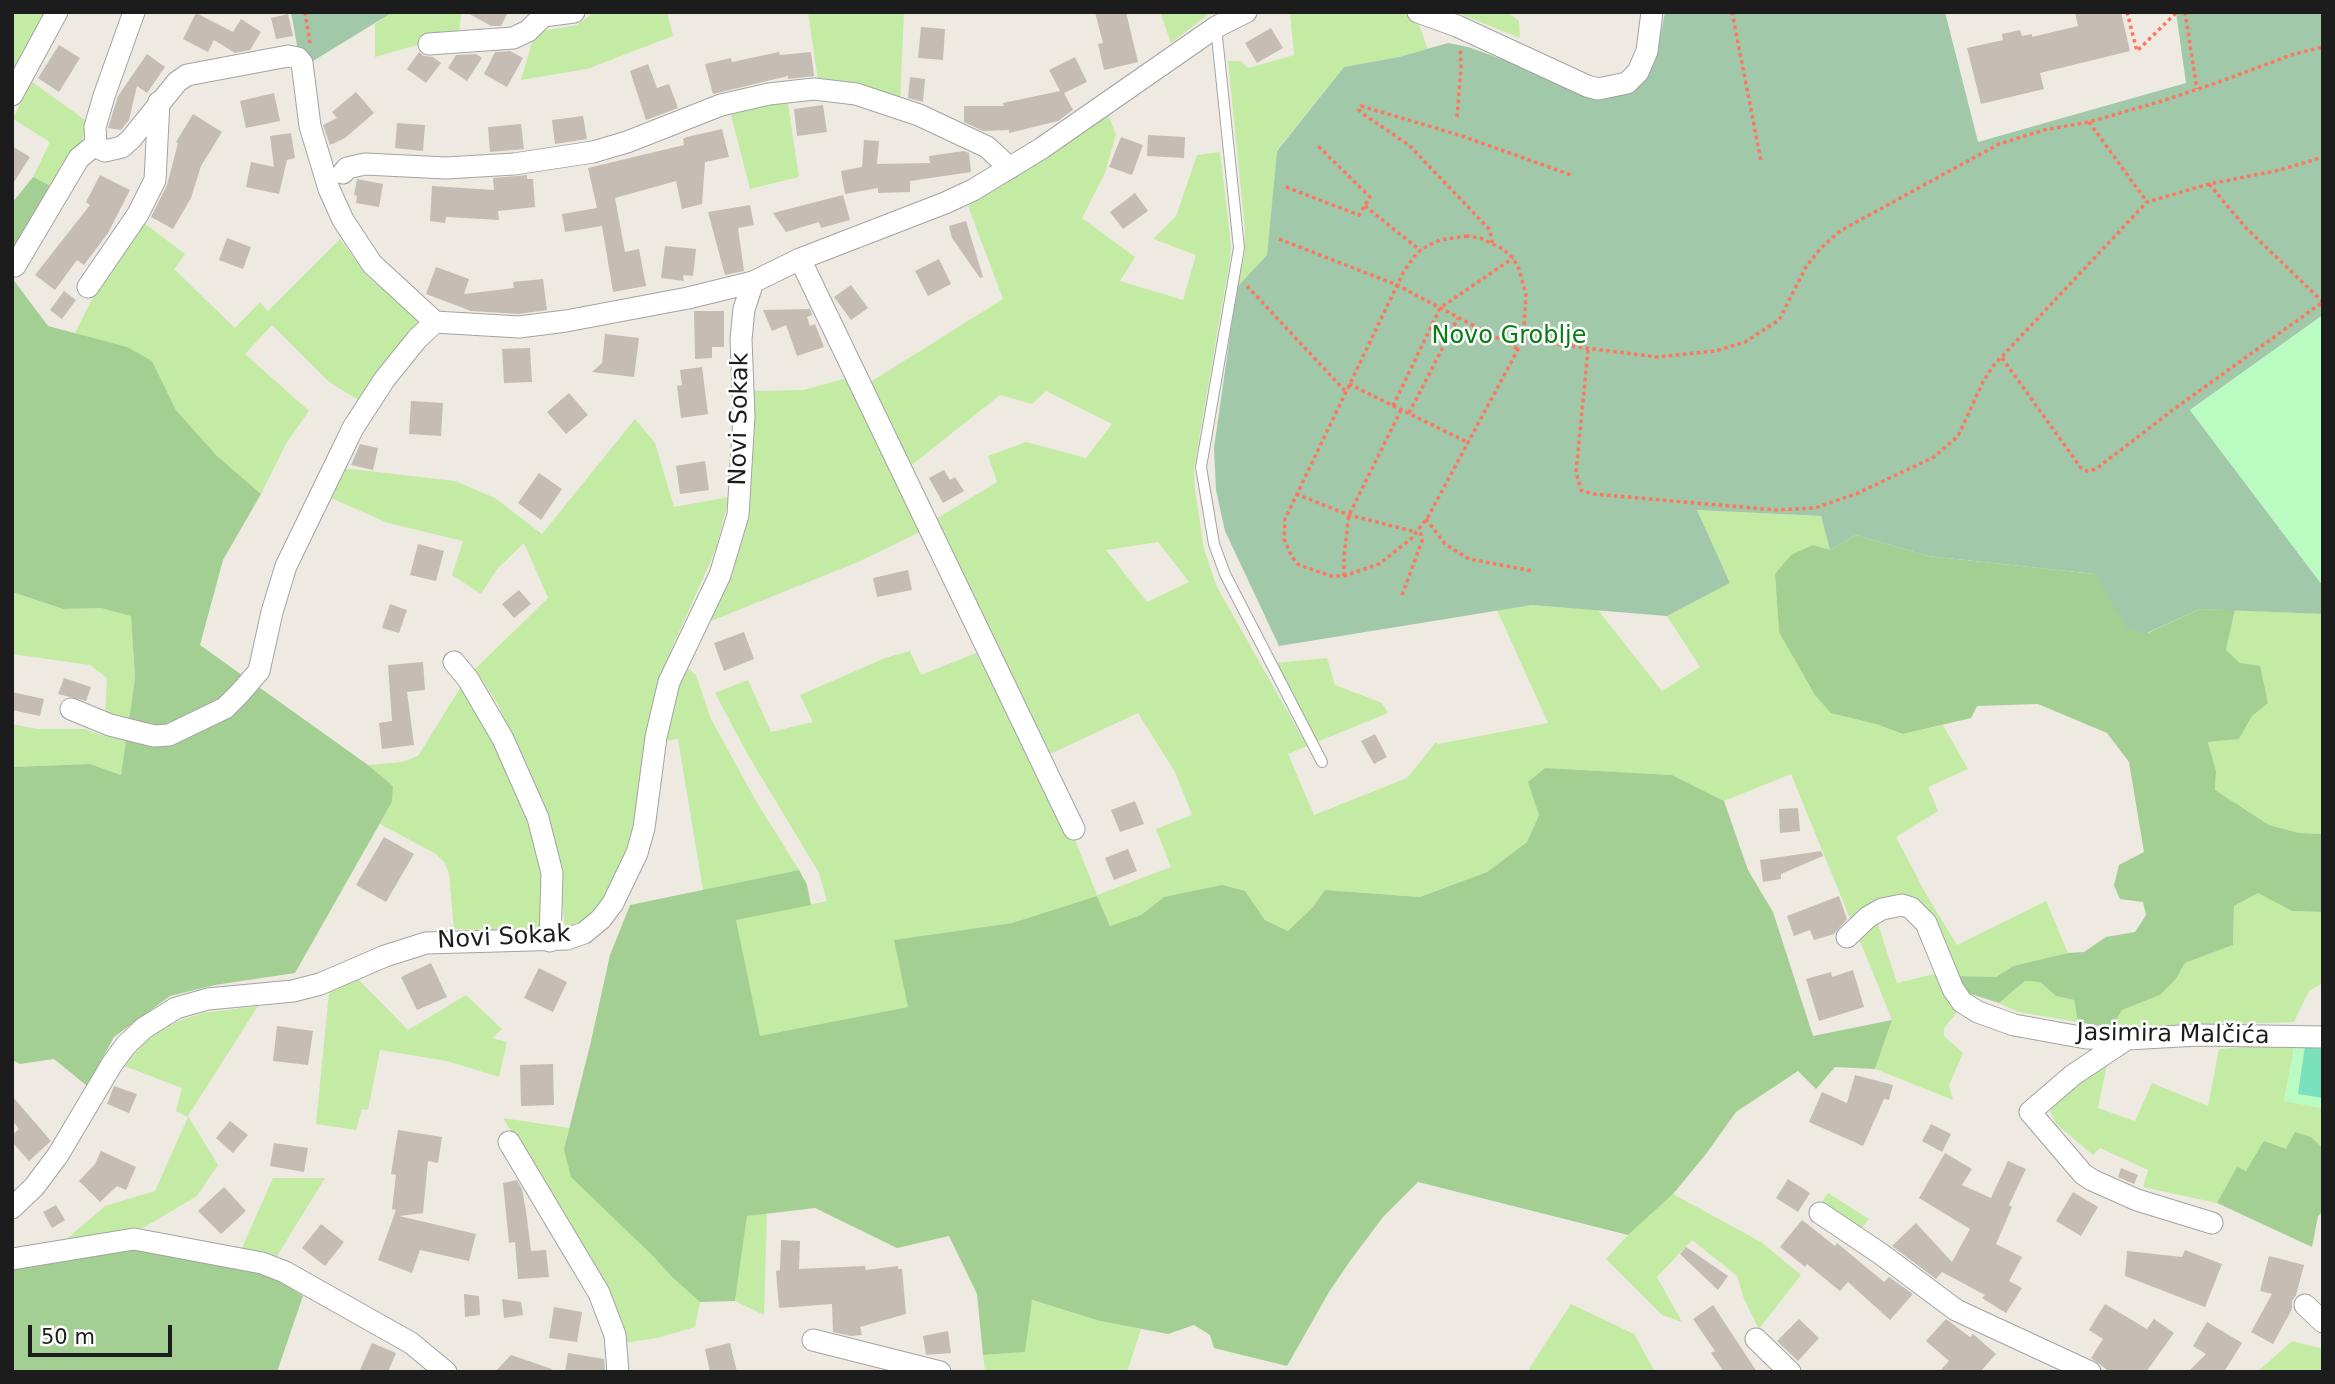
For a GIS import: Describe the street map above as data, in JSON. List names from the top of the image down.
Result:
{
  "streets": {
    "street": ["Novi Sokak", "Jasimira Malčića"]
  },
  "parks": ["Novo Groblje"],
  "scale_bar": "50 m"
}
